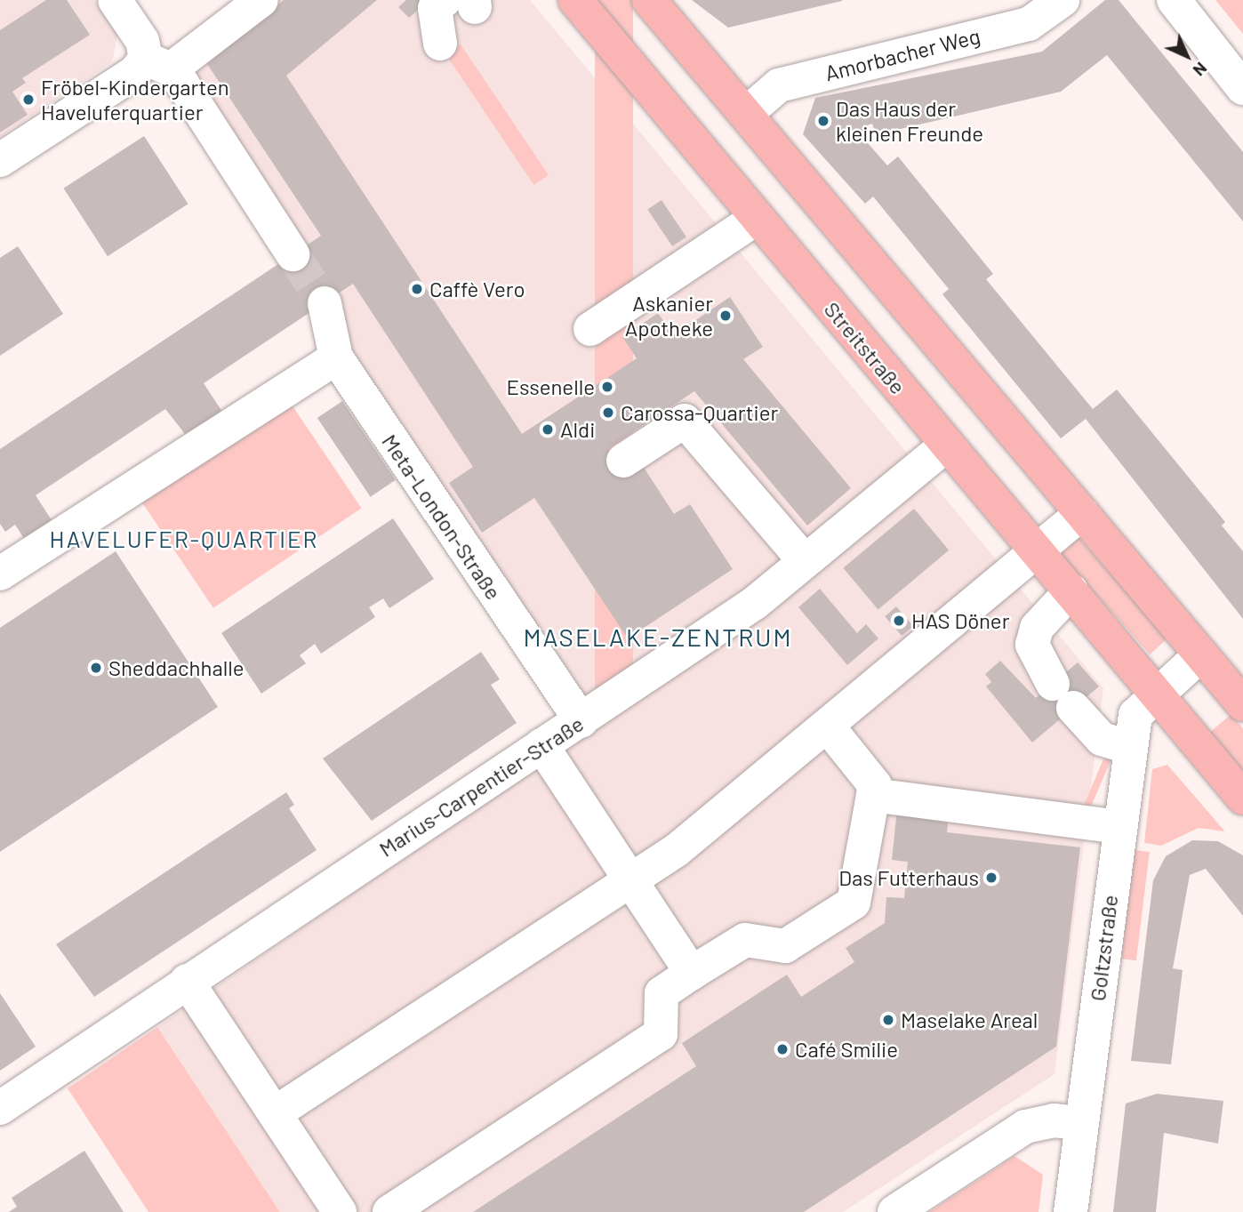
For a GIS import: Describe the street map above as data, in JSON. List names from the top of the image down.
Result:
{
  "streets": {
    "main road": ["Streitstraße"],
    "street": [
      "Amorbacher Weg",
      "Meta-London-Straße",
      "Marius-Carpentier-Straße",
      "Goltzstraße"
    ]
  },
  "crossings": [
    ["Streitstraße", "Marius-Carpentier-Straße"],
    ["Streitstraße", "Goltzstraße"],
    ["Meta-London-Straße", "Marius-Carpentier-Straße"]
  ],
  "districts": ["HAVELUFER-QUARTIER", "MASELAKE-ZENTRUM"],
  "places": [
    "Fröbel-Kindergarten Haveluferquartier",
    "Das Haus der kleinen Freunde",
    "Caffè Vero",
    "Askanier Apotheke",
    "Essenelle",
    "Carossa-Quartier",
    "Aldi",
    "HAS Döner",
    "Sheddachhalle",
    "Das Futterhaus",
    "Maselake Areal",
    "Café Smilie"
  ],
  "north": "bottom right"
}
